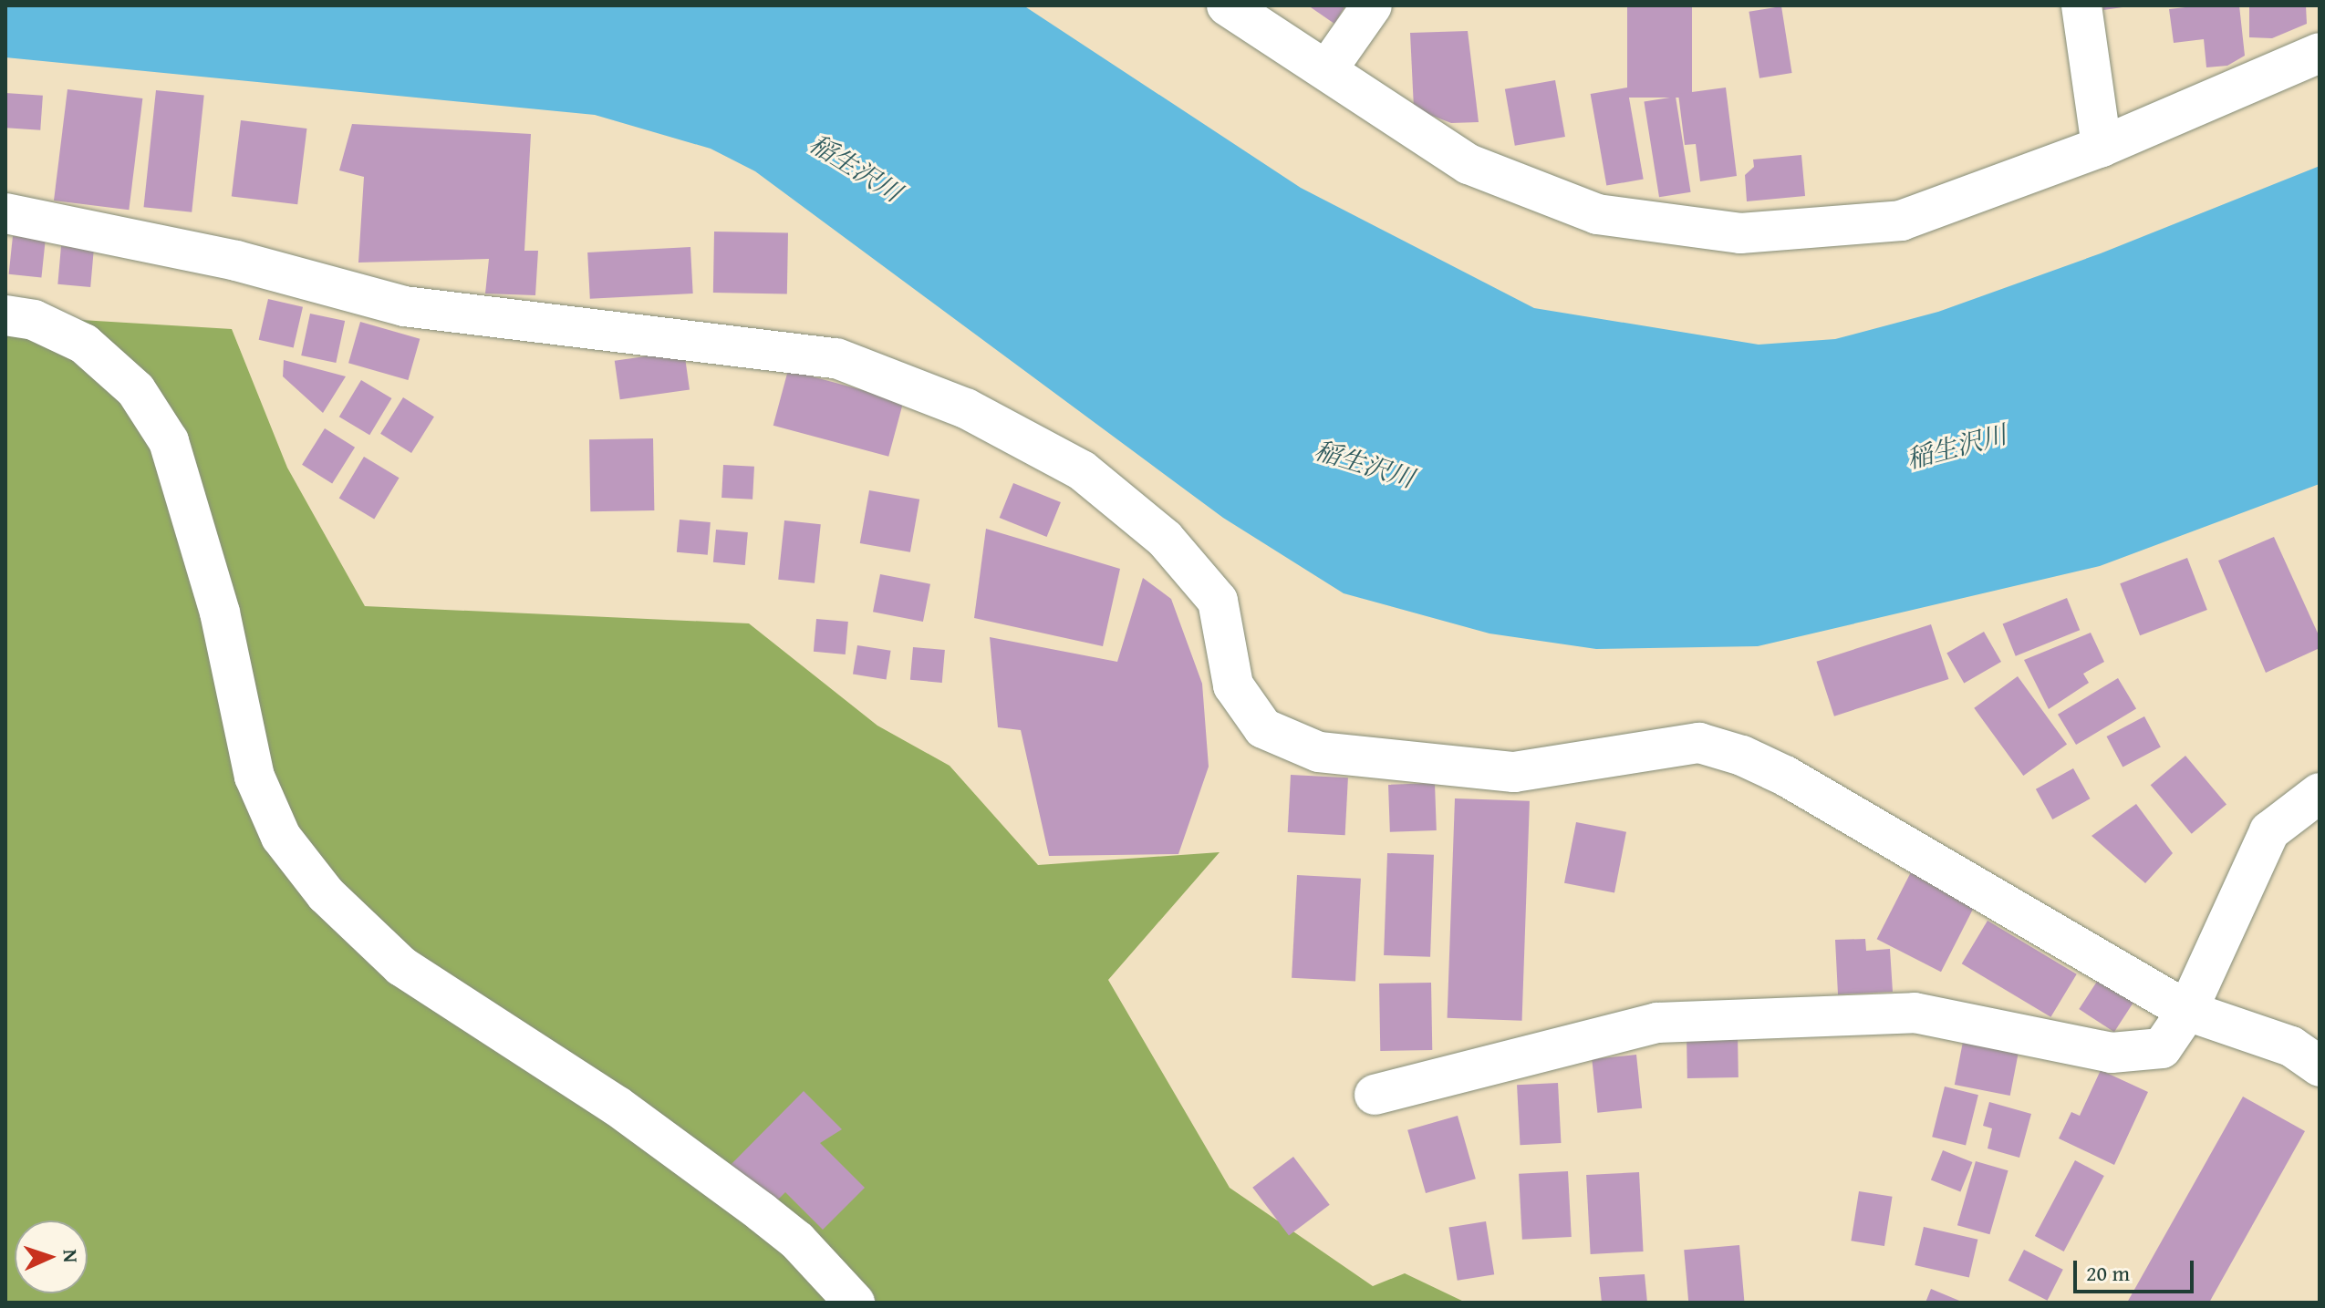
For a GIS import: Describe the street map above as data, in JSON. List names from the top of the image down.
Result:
{
  "water": ["稲生沢川"],
  "scale_bar": "20 m",
  "north": "right"
}
